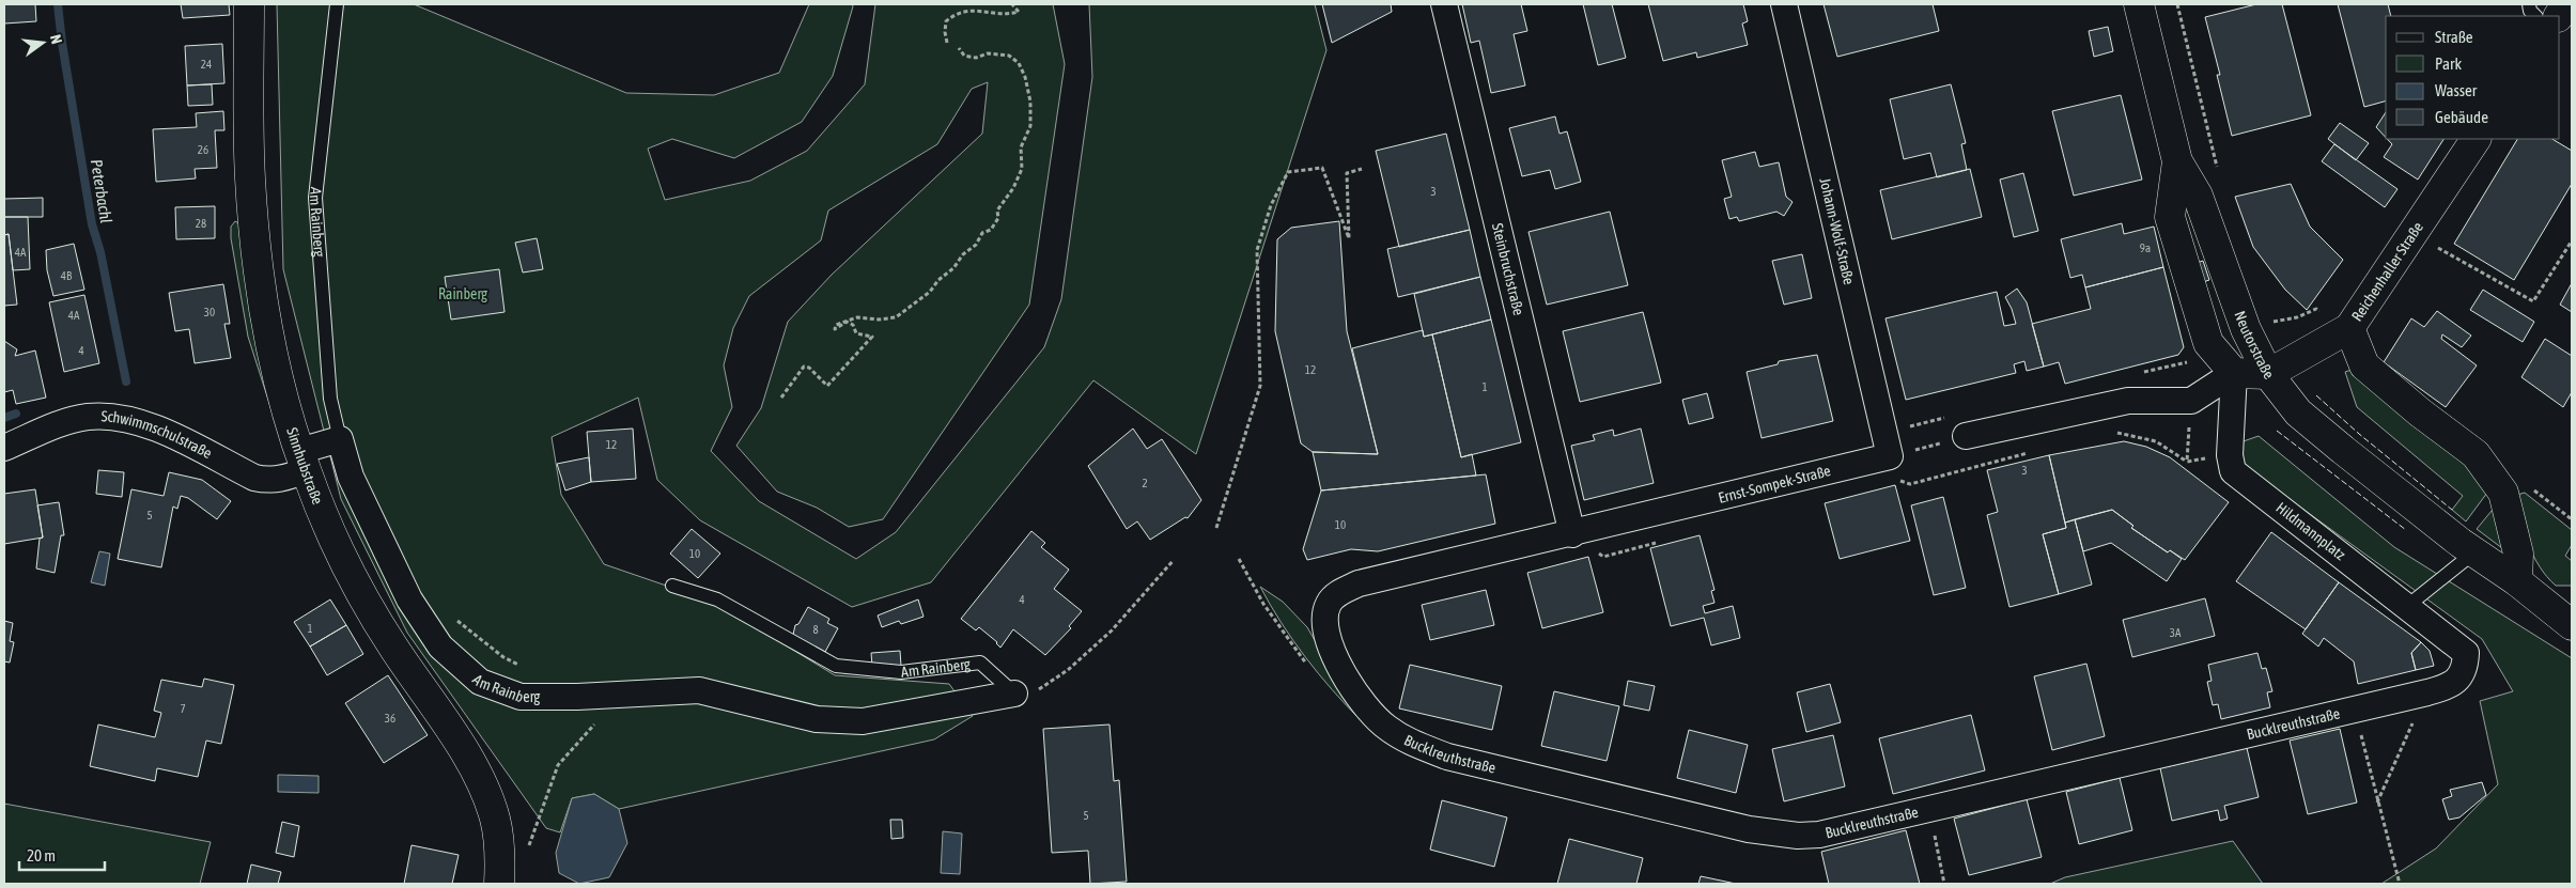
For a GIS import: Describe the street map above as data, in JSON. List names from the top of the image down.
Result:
{
  "streets": {
    "street": [
      "Am Rainberg",
      "Johann-Wolf-Straße",
      "Steinbruchstraße",
      "Reichenhaller Straße",
      "Neutorstraße",
      "Schwimmschulstraße",
      "Sinnhubstraße",
      "Ernst-Sompek-Straße",
      "Hildmannplatz",
      "Bucklreuthstraße"
    ]
  },
  "crossings": [
    ["Johann-Wolf-Straße", "Ernst-Sompek-Straße"],
    ["Steinbruchstraße", "Ernst-Sompek-Straße"],
    ["Reichenhaller Straße", "Neutorstraße"],
    ["Neutorstraße", "Hildmannplatz"],
    ["Schwimmschulstraße", "Sinnhubstraße"],
    ["Ernst-Sompek-Straße", "Bucklreuthstraße"],
    ["Hildmannplatz", "Bucklreuthstraße"]
  ],
  "water": ["Peterbachl"],
  "parks": ["Rainberg"],
  "house_numbers": [
    "24",
    "26",
    "3",
    "28",
    "9a",
    "4A",
    "4B",
    "30",
    "4A",
    "4",
    "12",
    "1",
    "12",
    "3",
    "2",
    "5",
    "10",
    "10",
    "4",
    "1",
    "8",
    "3A",
    "7",
    "36",
    "5"
  ],
  "legend": [
    "Straße",
    "Park",
    "Wasser",
    "Gebäude"
  ],
  "scale_bar": "20 m",
  "north": "right"
}
